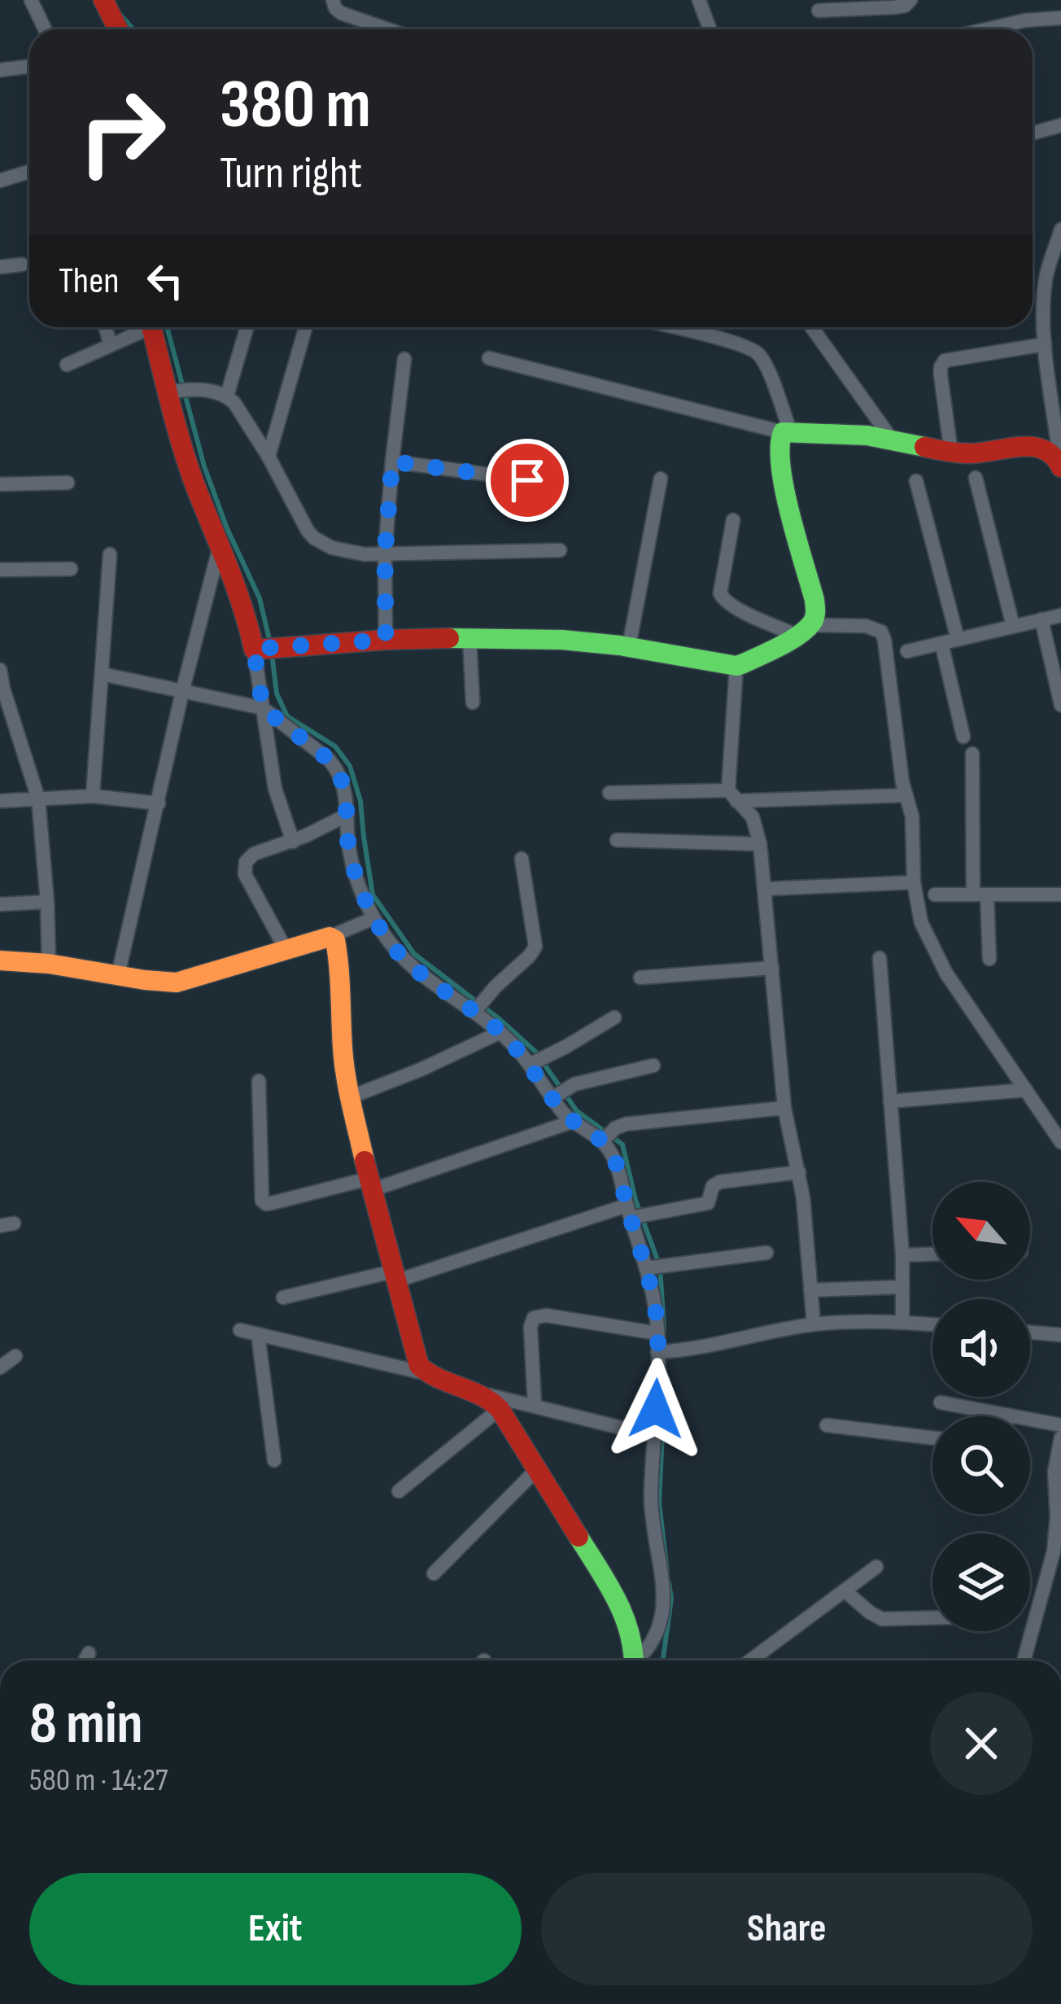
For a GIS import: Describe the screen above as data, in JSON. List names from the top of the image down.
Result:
{
  "north": "top left",
  "page": {
    "turn": ["380 m", "Turn right"],
    "then": "Then",
    "heading": ["8 min", "580 m · 14:27"],
    "buttons": ["Exit", "Share"]
  }
}
